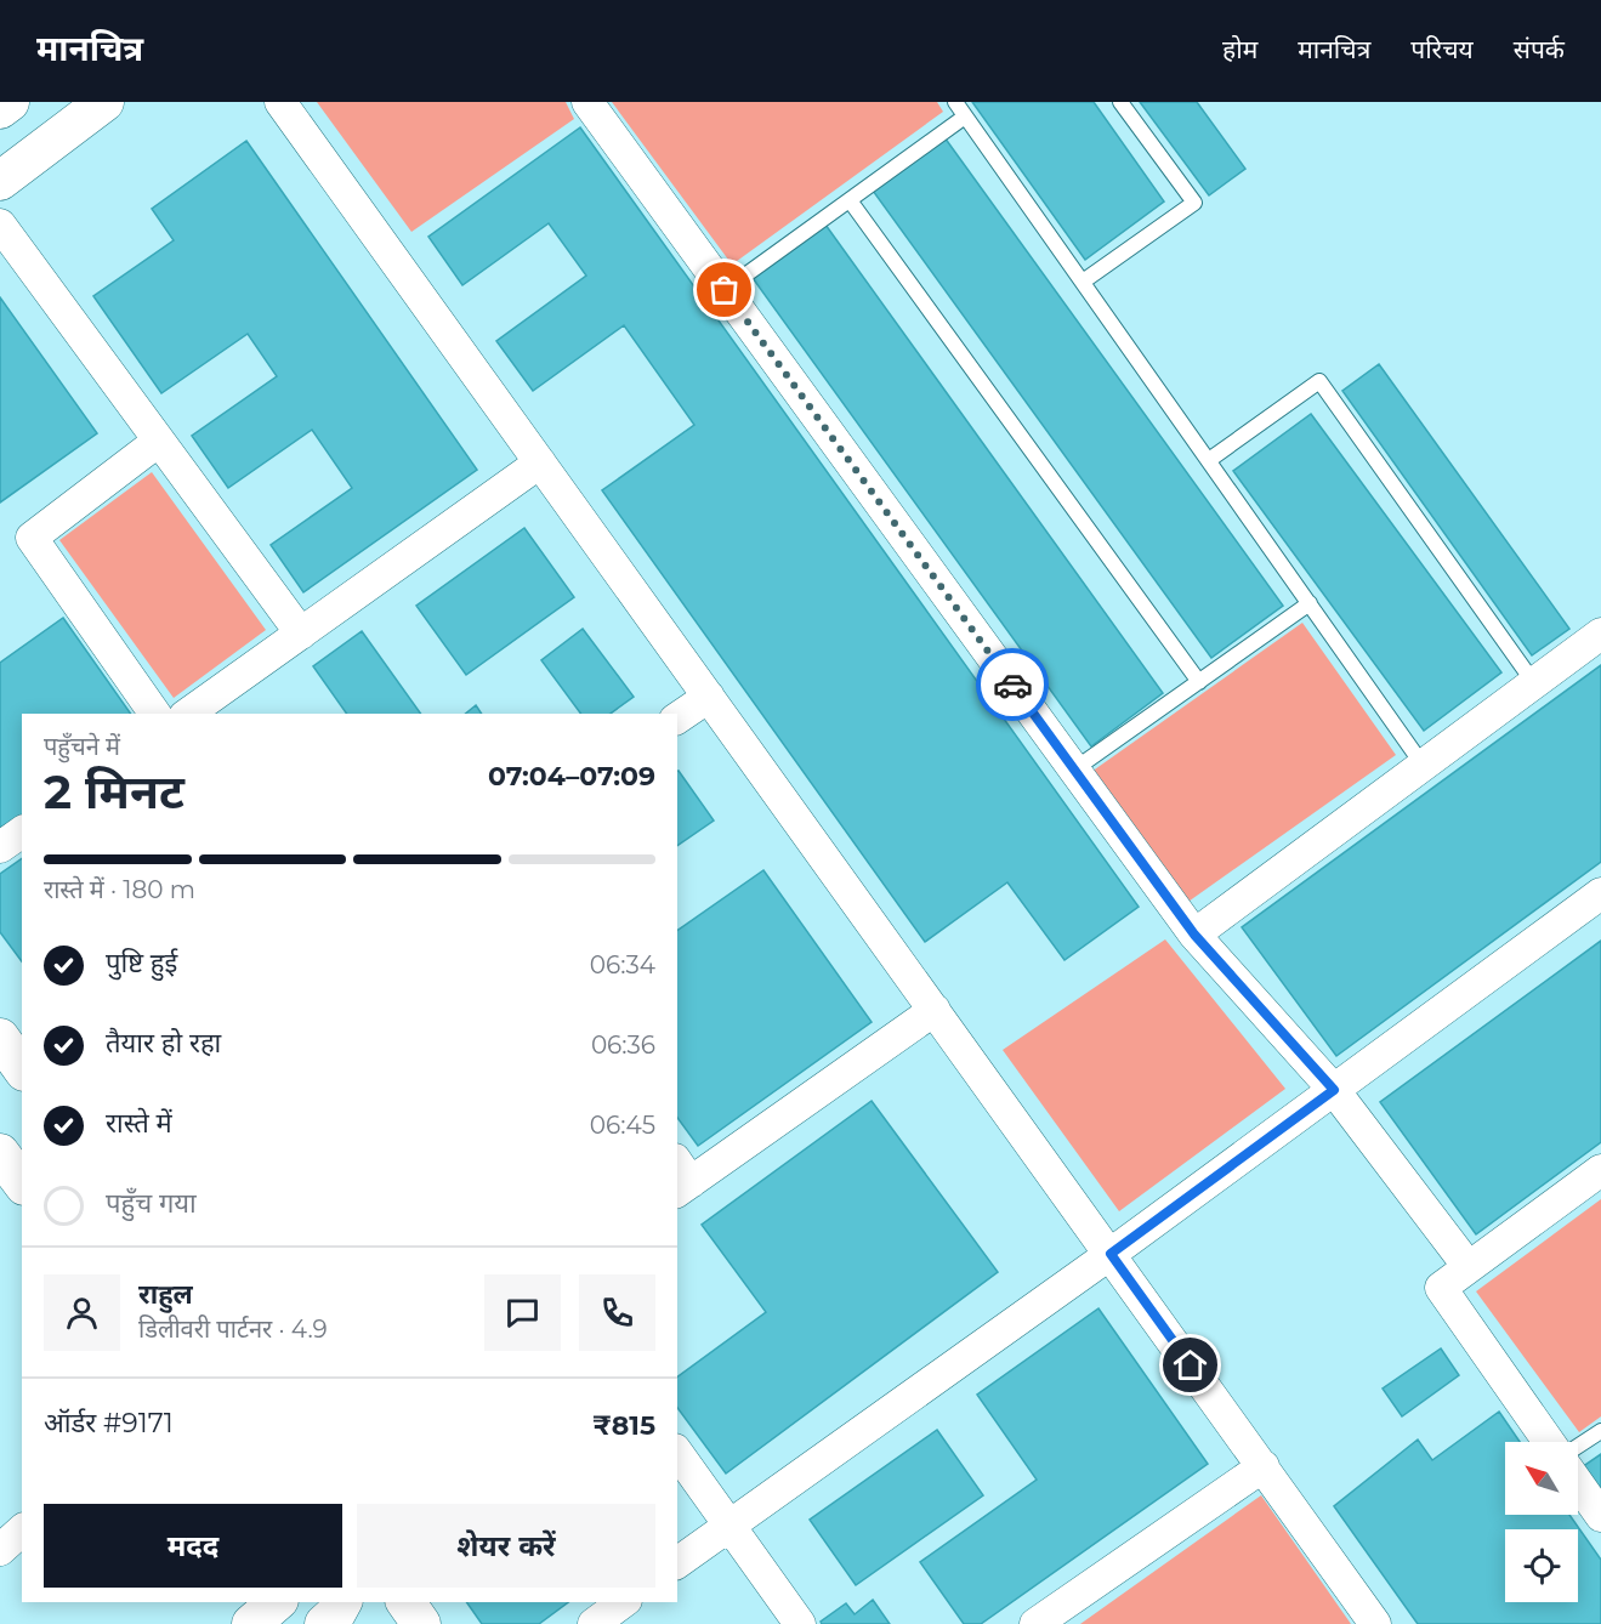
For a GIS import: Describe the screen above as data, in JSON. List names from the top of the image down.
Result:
{
  "north": "top left",
  "page": {
    "header": "मानचित्र",
    "nav": [
      "होम",
      "मानचित्र",
      "परिचय",
      "संपर्क"
    ],
    "heading": ["2 मिनट", "पहुँचने में", "07:04–07:09"],
    "panel": [
      "राहुल",
      "डिलीवरी पार्टनर · 4.9",
      "ऑर्डर #9171",
      "₹815"
    ],
    "bar": "रास्ते में · 180 m",
    "list": [
      ["पुष्टि हुई", "06:34"],
      ["तैयार हो रहा", "06:36"],
      ["रास्ते में", "06:45"],
      "पहुँच गया"
    ],
    "buttons": ["मदद", "शेयर करें"]
  }
}
